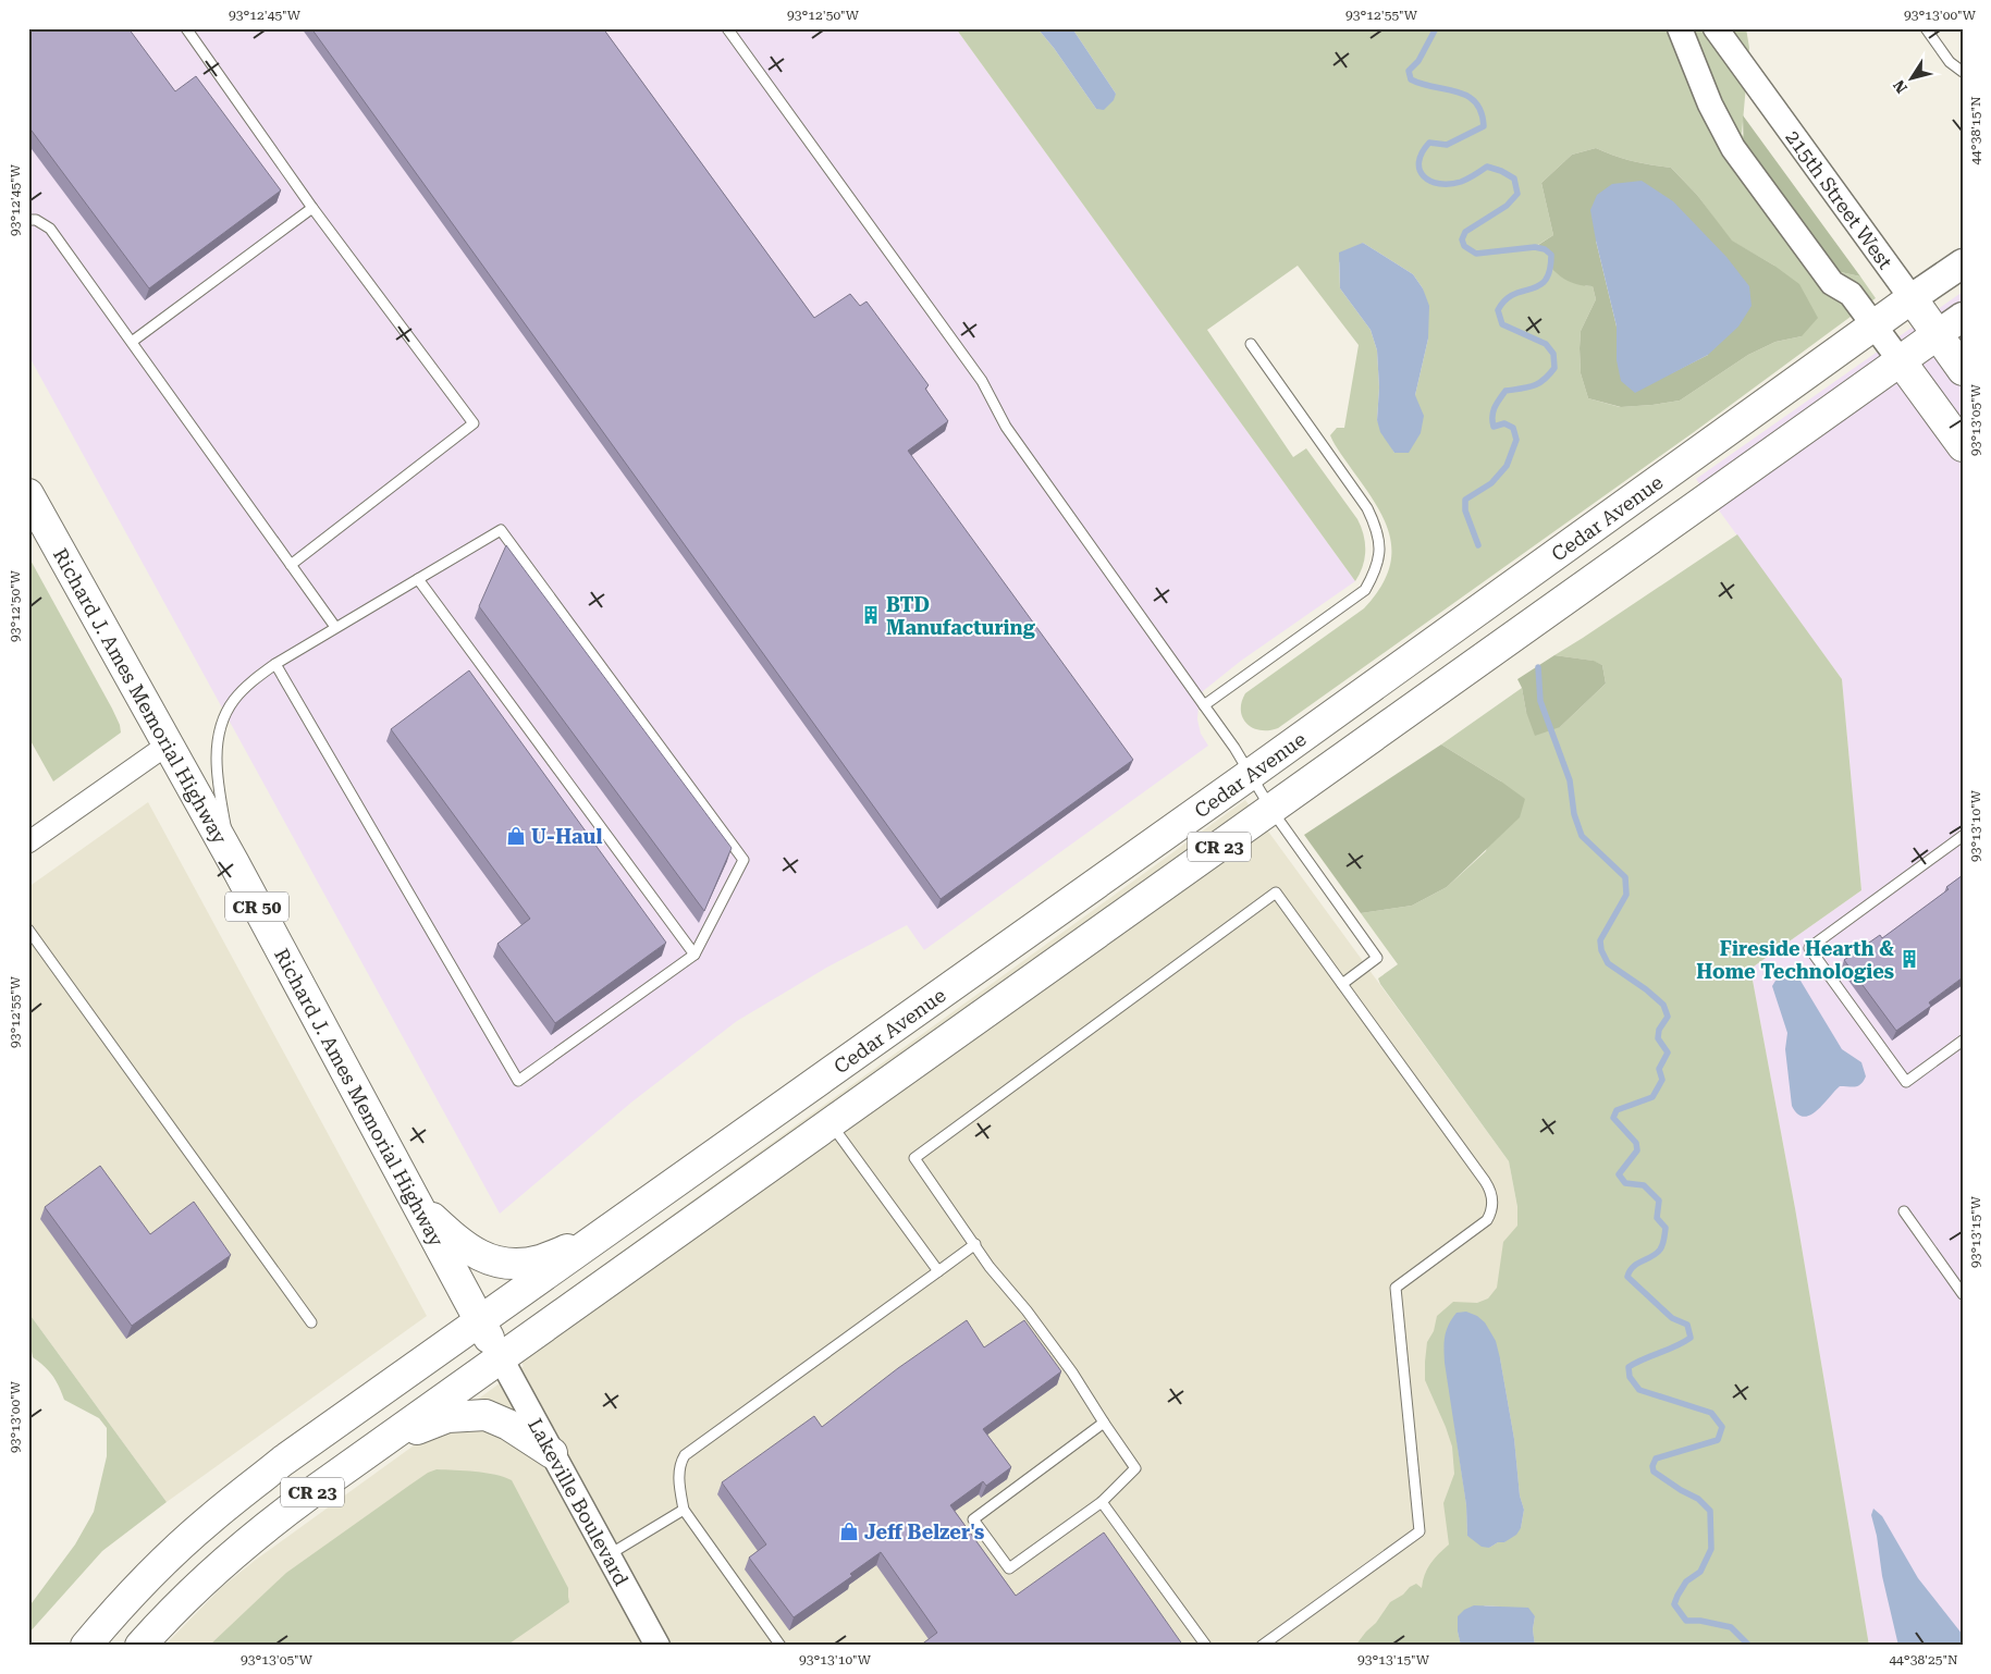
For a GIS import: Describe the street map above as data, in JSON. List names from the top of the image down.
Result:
{
  "streets": {
    "main road": [
      "215th Street West",
      "Cedar Avenue",
      "Richard J. Ames Memorial Highway",
      "CR 23",
      "CR 50"
    ],
    "street": ["Lakeville Boulevard"]
  },
  "crossings": [
    ["215th Street West", "Cedar Avenue"],
    ["215th Street West", "CR 23"],
    ["Cedar Avenue", "Richard J. Ames Memorial Highway"],
    ["Cedar Avenue", "CR 23"],
    ["Richard J. Ames Memorial Highway", "CR 23"],
    ["Richard J. Ames Memorial Highway", "Lakeville Boulevard"],
    ["CR 23", "Lakeville Boulevard"]
  ],
  "places": {
    "building": ["BTD Manufacturing", "Fireside Hearth & Home Technologies"],
    "shop": ["U-Haul", "Jeff Belzer's"]
  },
  "north": "bottom left",
  "coordinates": [
    "93°12'45\"W",
    "93°12'50\"W",
    "93°12'55\"W",
    "93°13'00\"W",
    "44°38'15\"N",
    "93°13'05\"W",
    "93°13'10\"W",
    "93°13'15\"W",
    "44°38'25\"N"
  ]
}
